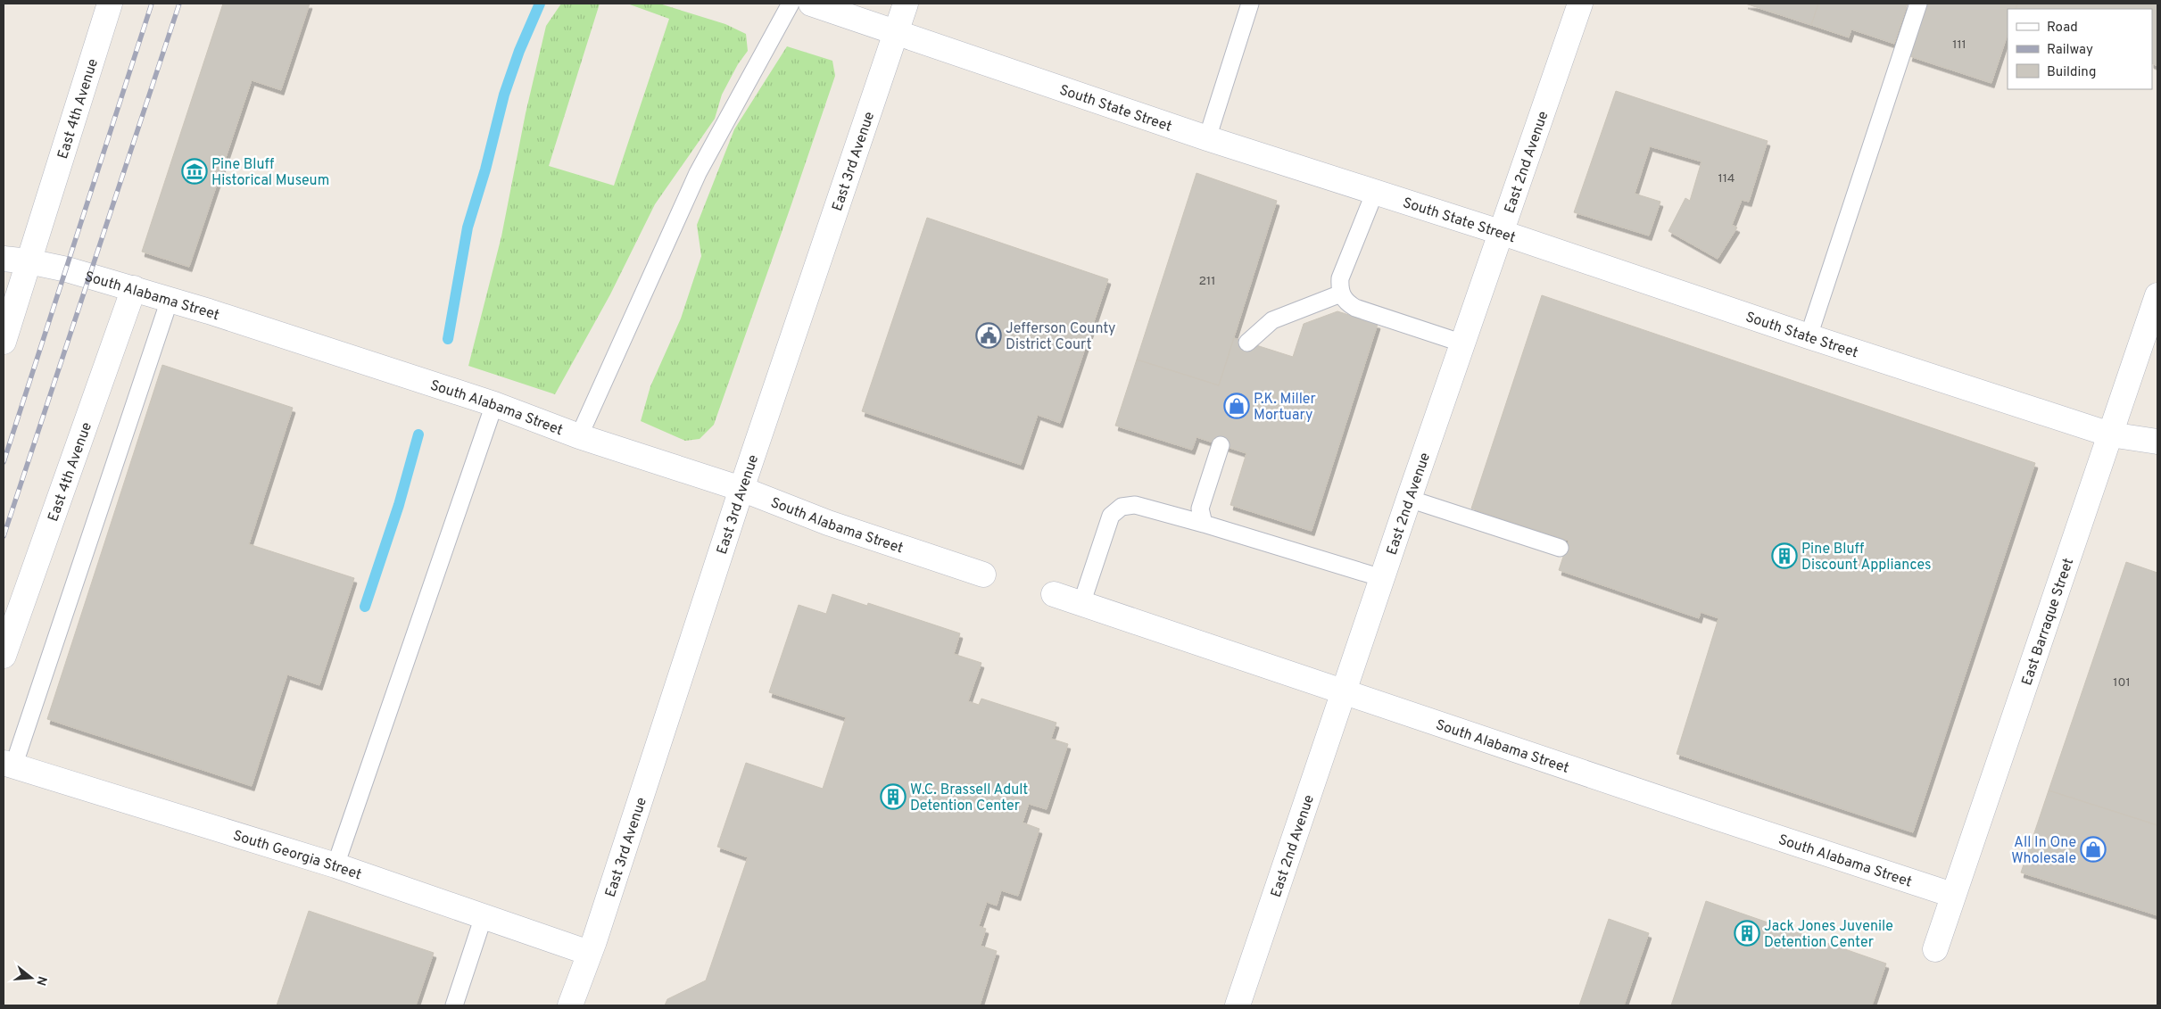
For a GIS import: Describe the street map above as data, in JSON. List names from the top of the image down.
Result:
{
  "streets": {
    "street": [
      "South State Street",
      "East 4th Avenue",
      "East 3rd Avenue",
      "East 2nd Avenue",
      "South Alabama Street",
      "East Barraque Street",
      "South Georgia Street"
    ]
  },
  "crossings": [
    ["South State Street", "East 3rd Avenue"],
    ["South State Street", "East 2nd Avenue"],
    ["South State Street", "East Barraque Street"],
    ["East 4th Avenue", "South Alabama Street"],
    ["East 3rd Avenue", "South Alabama Street"],
    ["East 3rd Avenue", "South Georgia Street"],
    ["East 2nd Avenue", "South Alabama Street"],
    ["South Alabama Street", "East Barraque Street"]
  ],
  "places": {
    "museum": ["Pine Bluff Historical Museum"],
    "public building": ["Jefferson County District Court"],
    "shop": ["P.K. Miller Mortuary", "All In One Wholesale"],
    "building": ["Pine Bluff Discount Appliances", "W.C. Brassell Adult Detention Center", "Jack Jones Juvenile Detention Center"]
  },
  "house_numbers": [
    "111",
    "114",
    "211",
    "101"
  ],
  "legend": ["Road", "Railway", "Building"],
  "north": "right"
}
